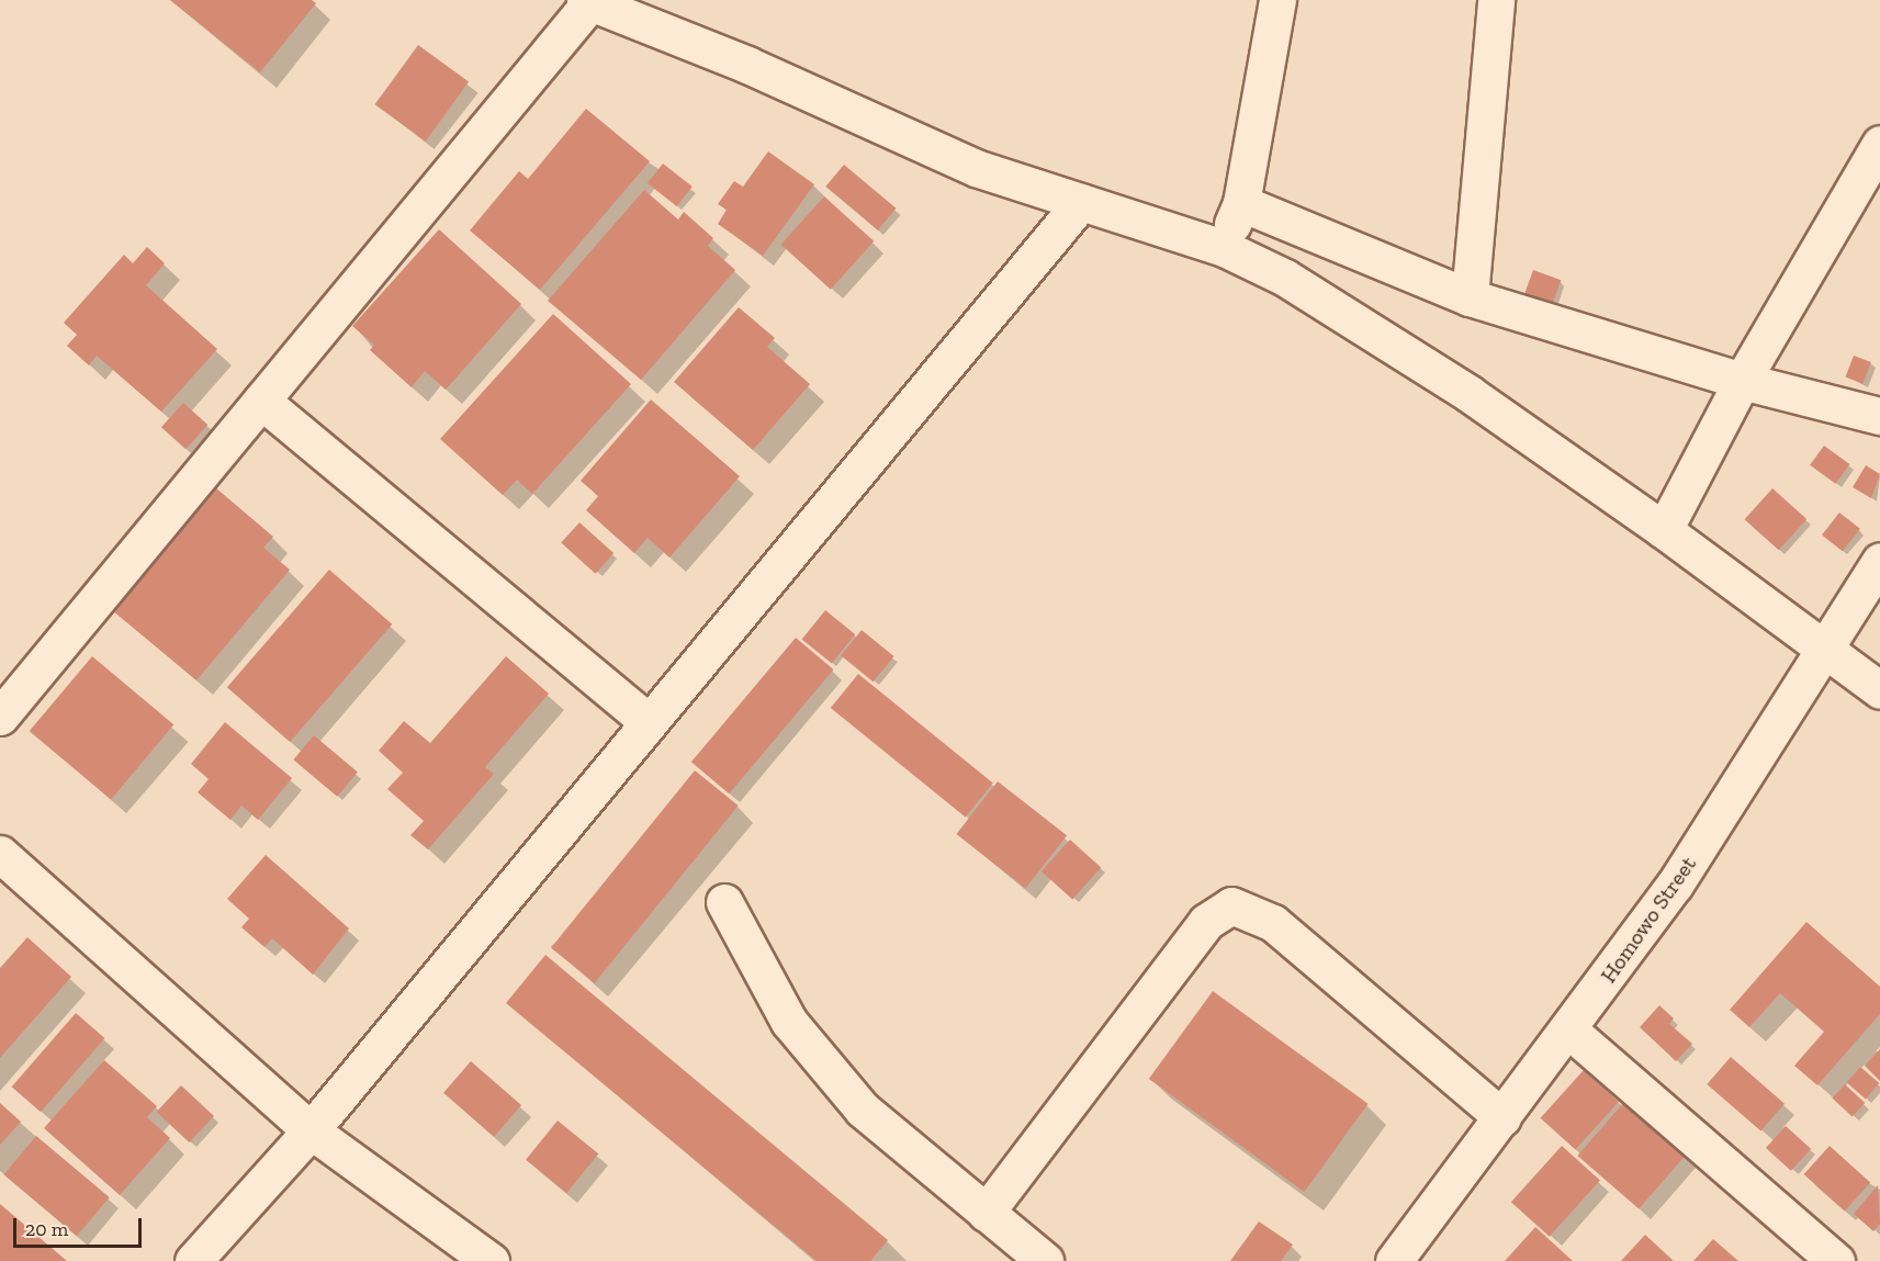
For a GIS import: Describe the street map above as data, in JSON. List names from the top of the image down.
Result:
{
  "streets": {
    "street": ["Homowo Street"]
  },
  "scale_bar": "20 m"
}
